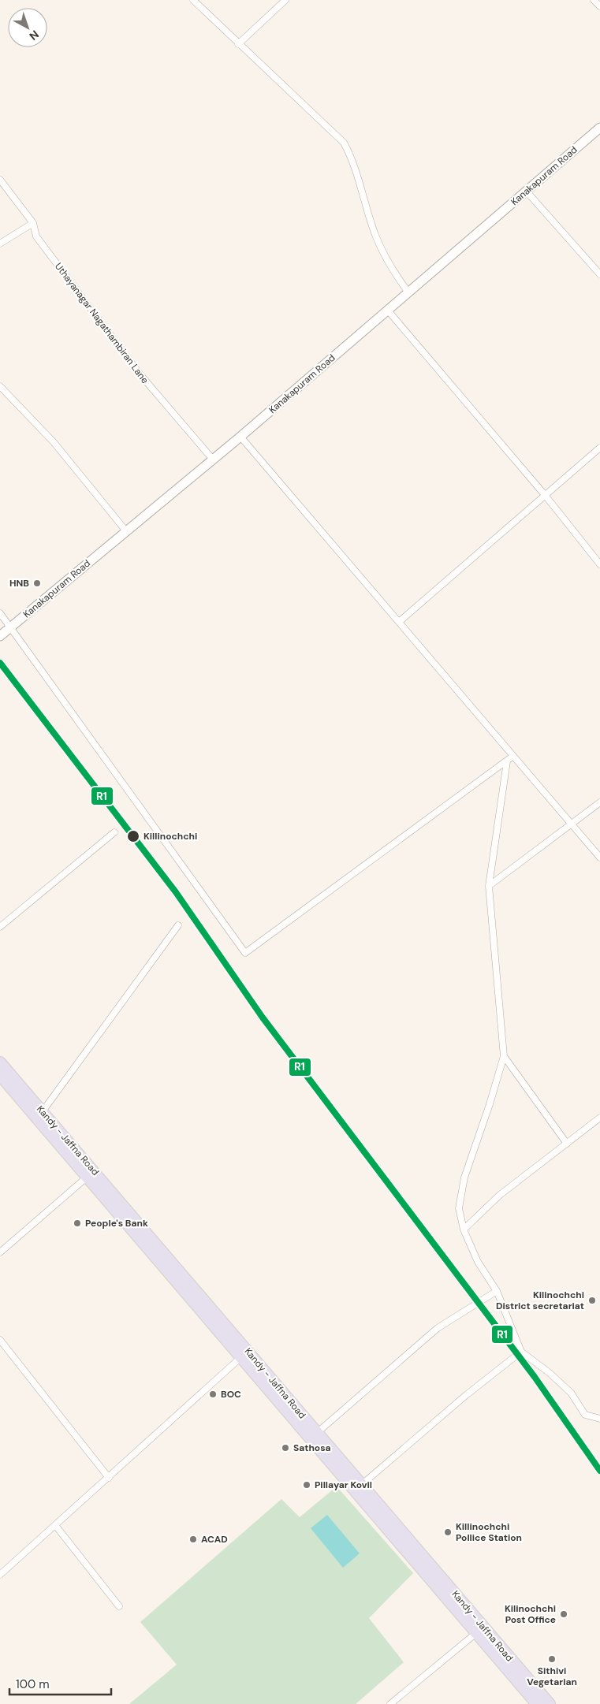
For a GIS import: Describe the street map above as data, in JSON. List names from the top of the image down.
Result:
{
  "streets": {
    "highway": ["Kandy - Jaffna Road"],
    "street": ["Kanakapuram Road", "Uthayanagar Nagathambiran Lane"]
  },
  "crossings": [
    ["Kanakapuram Road", "Uthayanagar Nagathambiran Lane"]
  ],
  "places": [
    "HNB",
    "Killinochchi",
    "People's Bank",
    "Kilinochchi District secretariat",
    "BOC",
    "Sathosa",
    "Pillayar Kovil",
    "Killinochchi Pollice Station",
    "ACAD",
    "Kilinochchi Post Office",
    "Sithivi Vegetarian"
  ],
  "lines": ["transit line R1"],
  "scale_bar": "100 m",
  "north": "bottom right"
}
